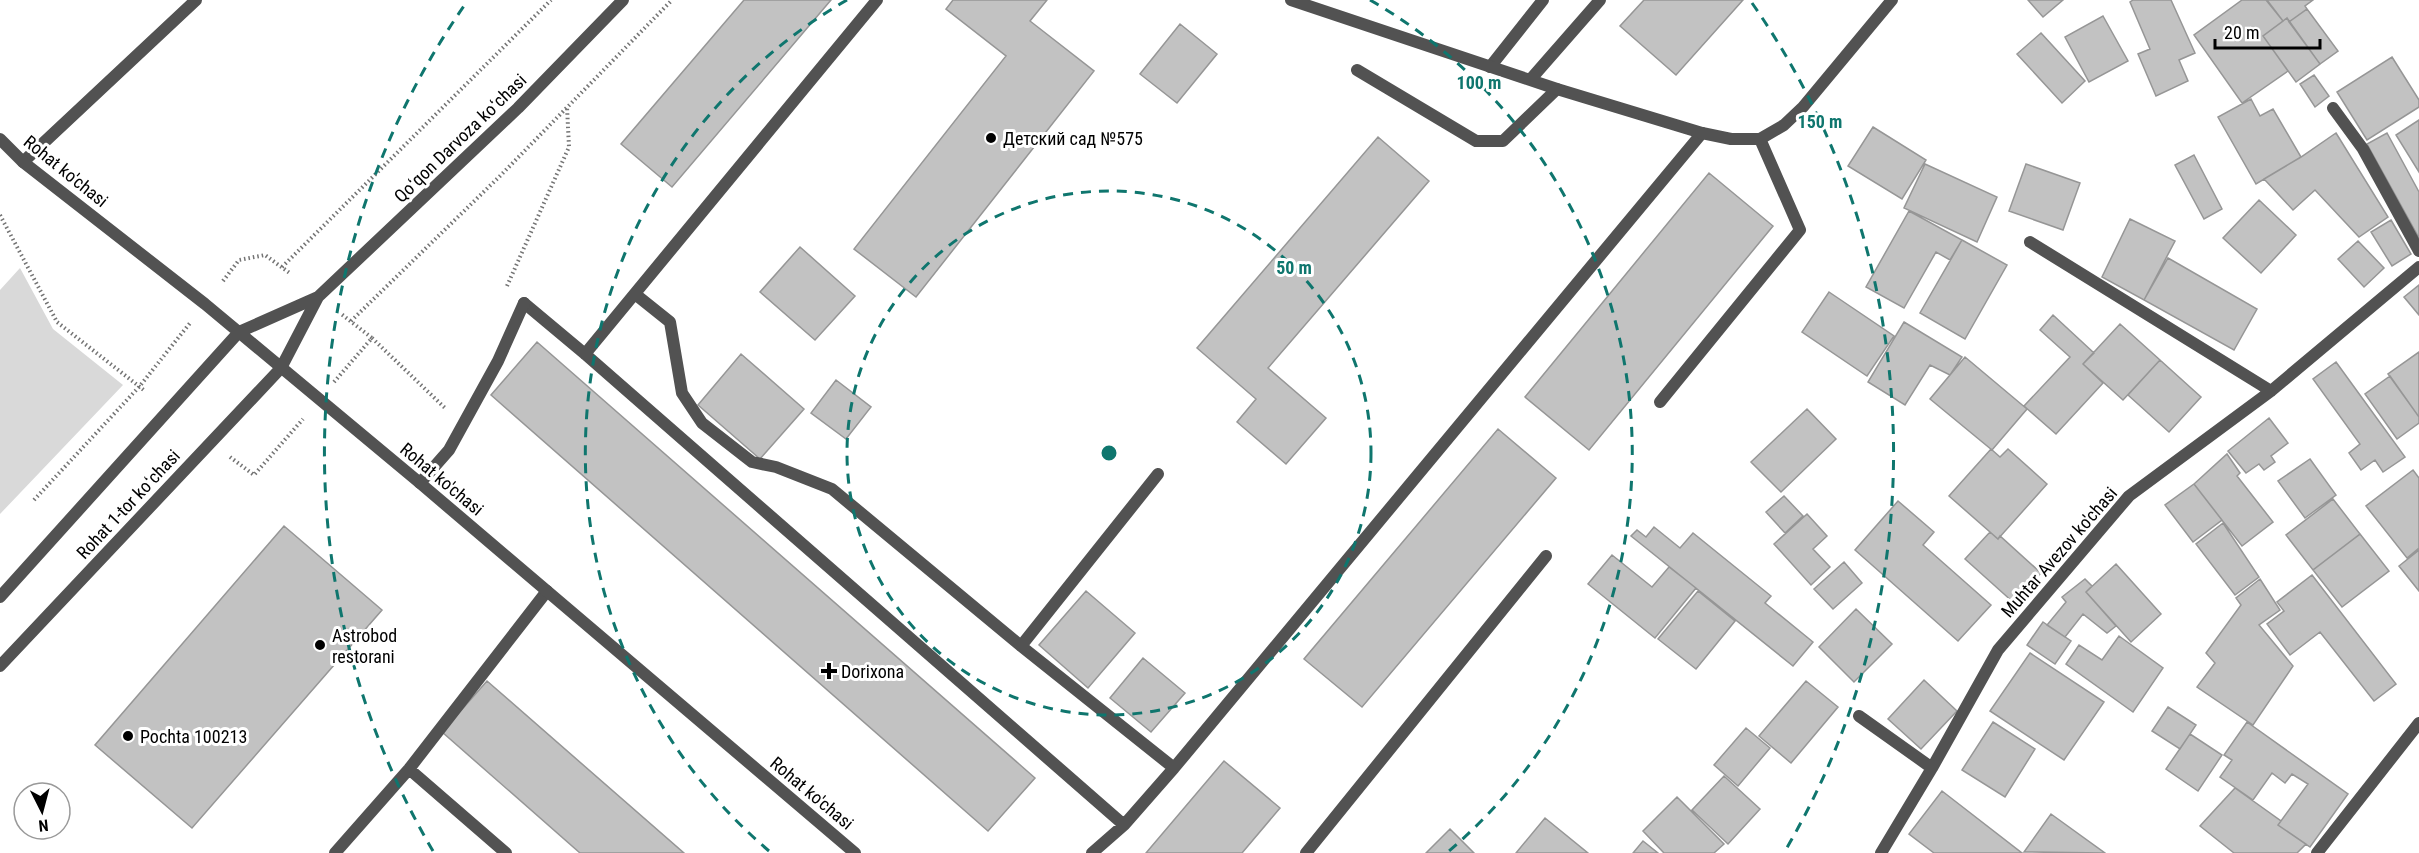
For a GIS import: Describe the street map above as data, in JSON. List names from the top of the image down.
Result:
{
  "streets": {
    "street": [
      "Qoʻqon Darvoza koʻchasi",
      "Rohat ko'chasi",
      "Rohat 1-tor koʻchasi",
      "Muhtar Avezov ko'chasi"
    ]
  },
  "crossings": [
    ["Qoʻqon Darvoza koʻchasi", "Rohat ko'chasi"],
    ["Qoʻqon Darvoza koʻchasi", "Rohat 1-tor koʻchasi"],
    ["Rohat ko'chasi", "Rohat 1-tor koʻchasi"]
  ],
  "places": {
    "other": ["Детский сад №575", "Astrobod restorani", "Pochta 100213"],
    "health": ["Dorixona"]
  },
  "scale_bar": "20 m",
  "north": "bottom",
  "rings": ["100 m", "150 m", "50 m"]
}
